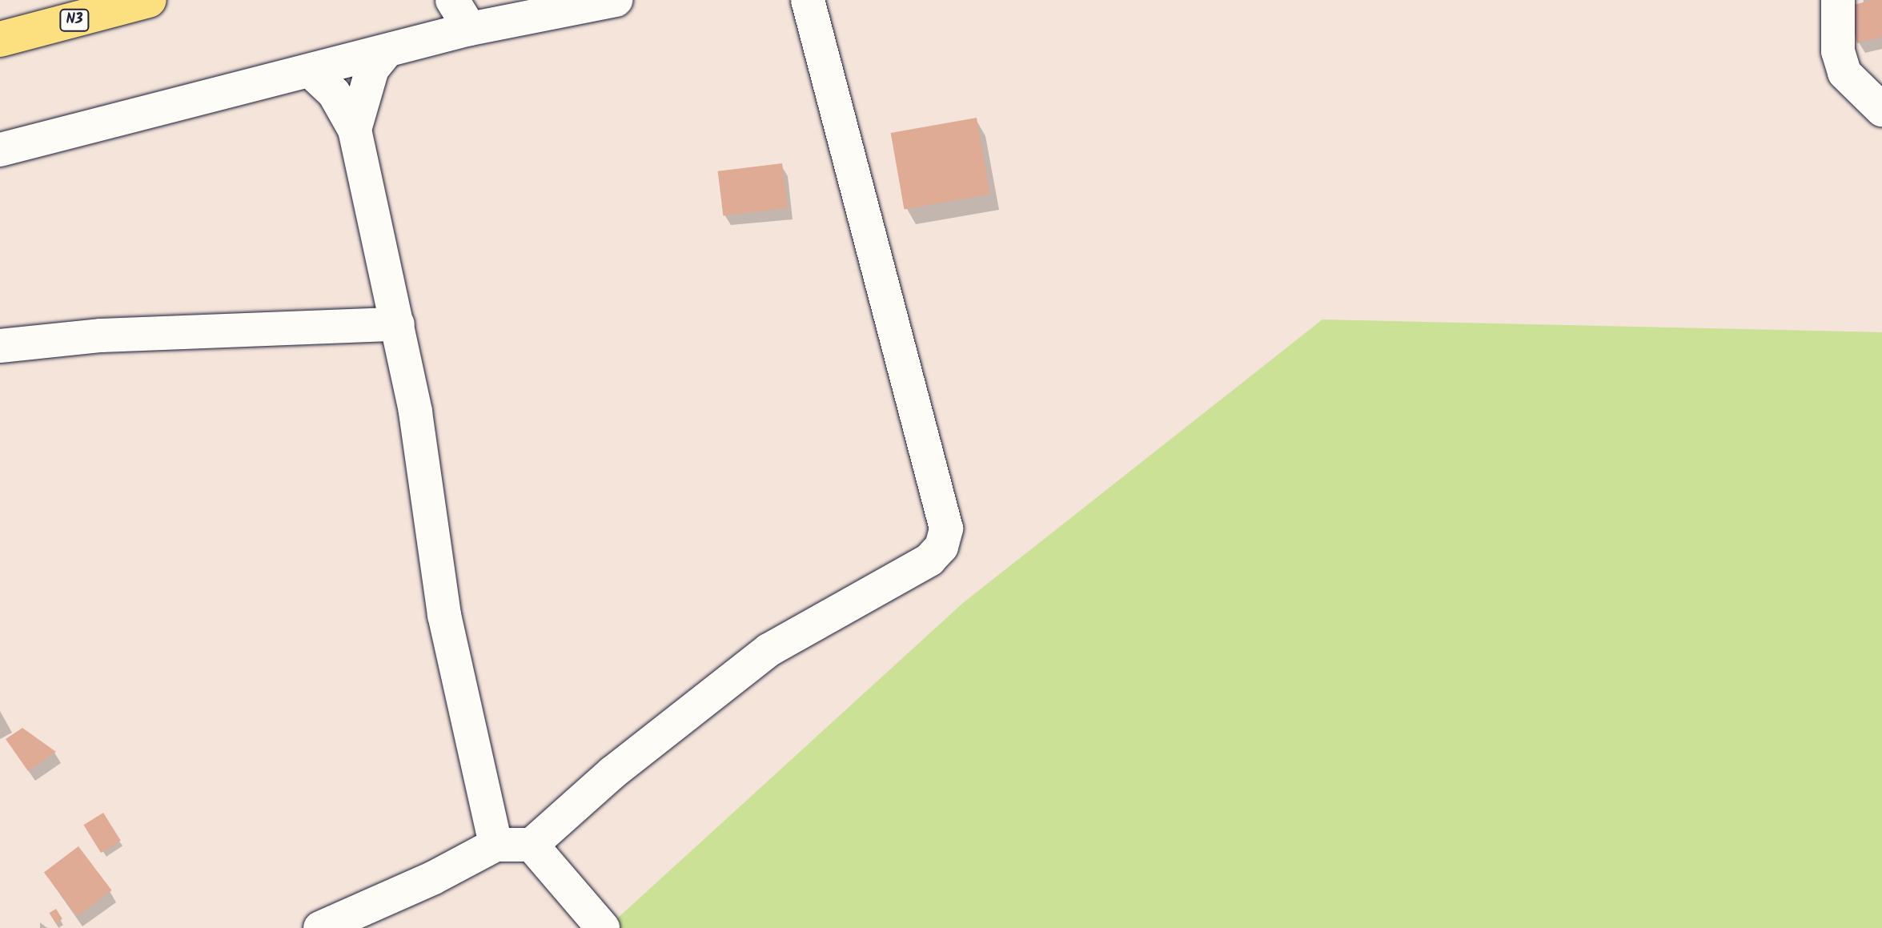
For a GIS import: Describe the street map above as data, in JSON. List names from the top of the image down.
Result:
{
  "streets": {
    "highway": ["N3"]
  }
}
